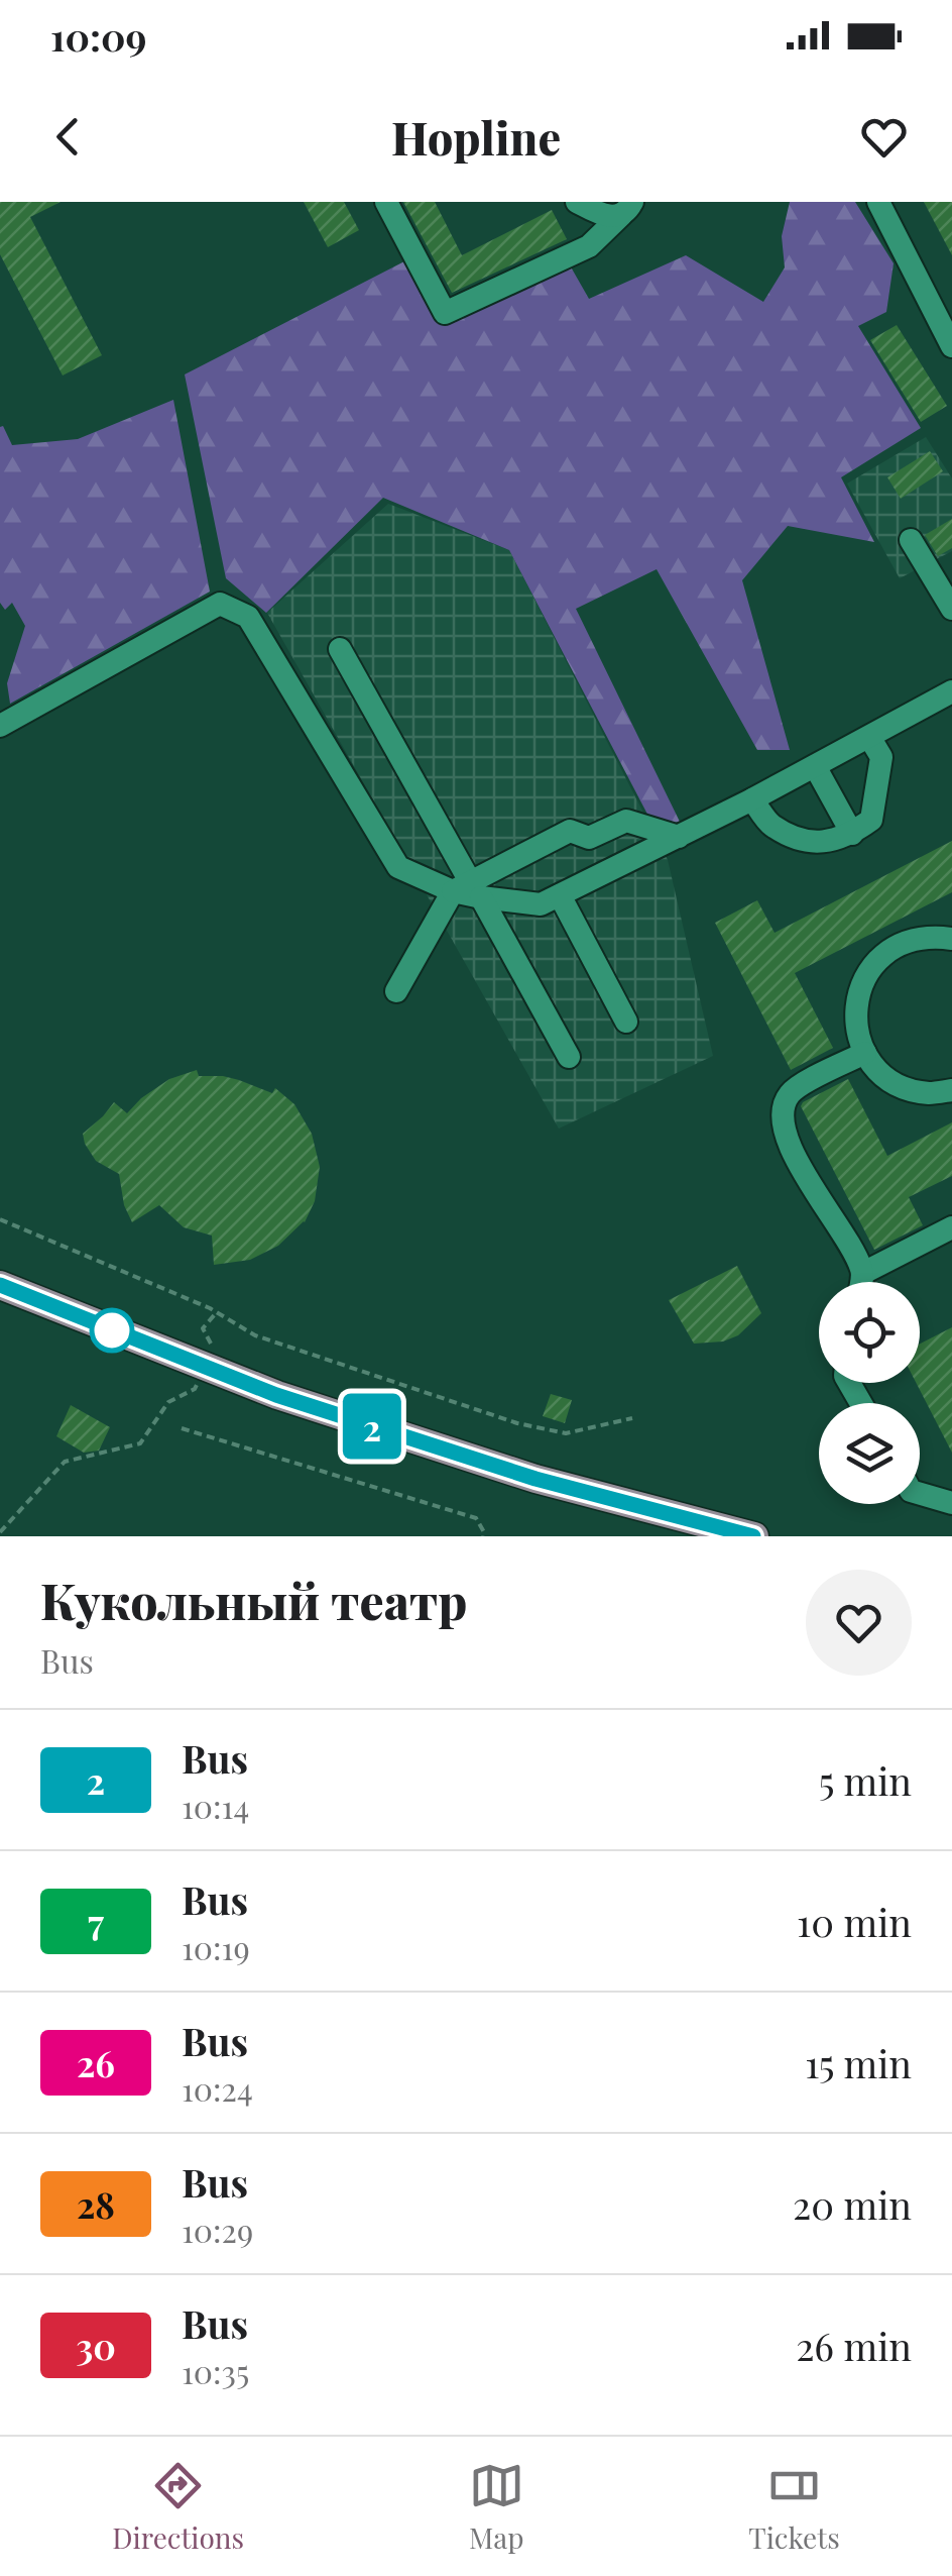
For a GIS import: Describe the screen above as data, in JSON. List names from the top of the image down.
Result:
{
  "lines": ["bus line 2"],
  "page": {
    "status": "10:09",
    "header": "Hopline",
    "on_map": "2",
    "heading": ["Кукольный театр", "Bus"],
    "list": [
      {
        "mark": "2",
        "name": "Bus",
        "note": "10:14",
        "value": "5 min"
      },
      {
        "mark": "7",
        "name": "Bus",
        "note": "10:19",
        "value": "10 min"
      },
      {
        "mark": "26",
        "name": "Bus",
        "note": "10:24",
        "value": "15 min"
      },
      {
        "mark": "28",
        "name": "Bus",
        "note": "10:29",
        "value": "20 min"
      },
      {
        "mark": "30",
        "name": "Bus",
        "note": "10:35",
        "value": "26 min"
      }
    ],
    "tabs": ["Directions", "Map", "Tickets"]
  }
}
